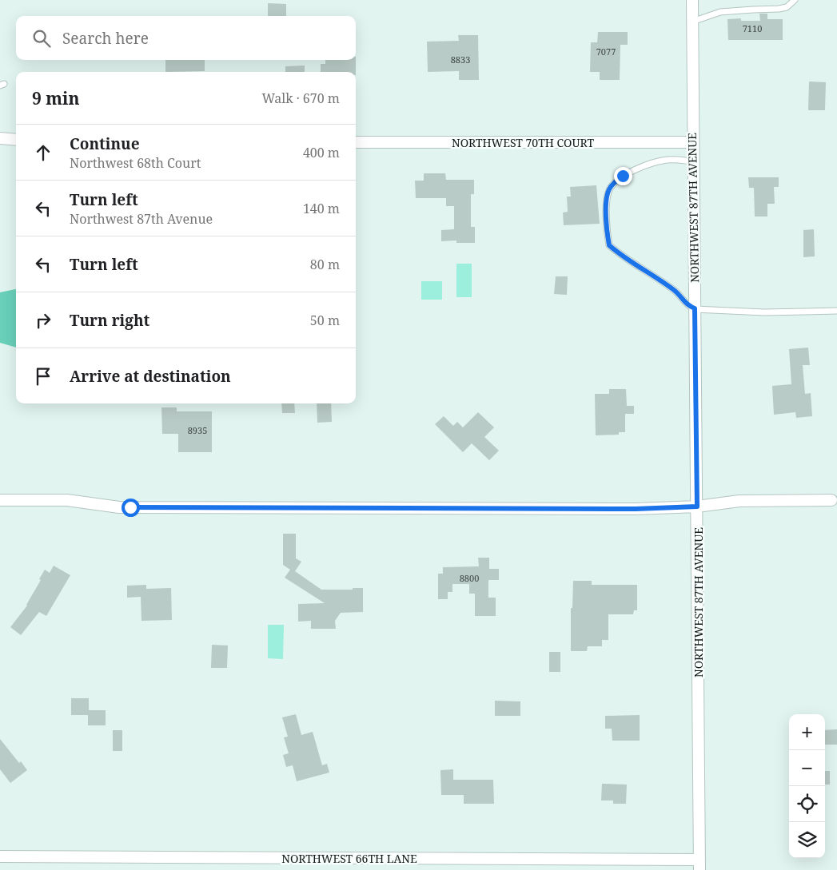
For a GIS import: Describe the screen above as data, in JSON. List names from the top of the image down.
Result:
{
  "streets": {
    "street": ["NORTHWEST 70TH COURT", "NORTHWEST 87TH AVENUE", "NORTHWEST 66TH LANE"]
  },
  "crossings": [
    ["NORTHWEST 70TH COURT", "NORTHWEST 87TH AVENUE"],
    ["NORTHWEST 87TH AVENUE", "NORTHWEST 66TH LANE"]
  ],
  "house_numbers": [
    "7110",
    "7077",
    "8833",
    "8935",
    "8800"
  ],
  "page": {
    "search": "Search here",
    "heading": ["9 min", "Walk · 670 m"],
    "list": [
      ["Continue", "Northwest 68th Court", "400 m"],
      ["Turn left", "Northwest 87th Avenue", "140 m"],
      ["Turn left", "80 m"],
      ["Turn right", "50 m"],
      "Arrive at destination"
    ],
    "map_buttons": ["+", "−"]
  }
}
